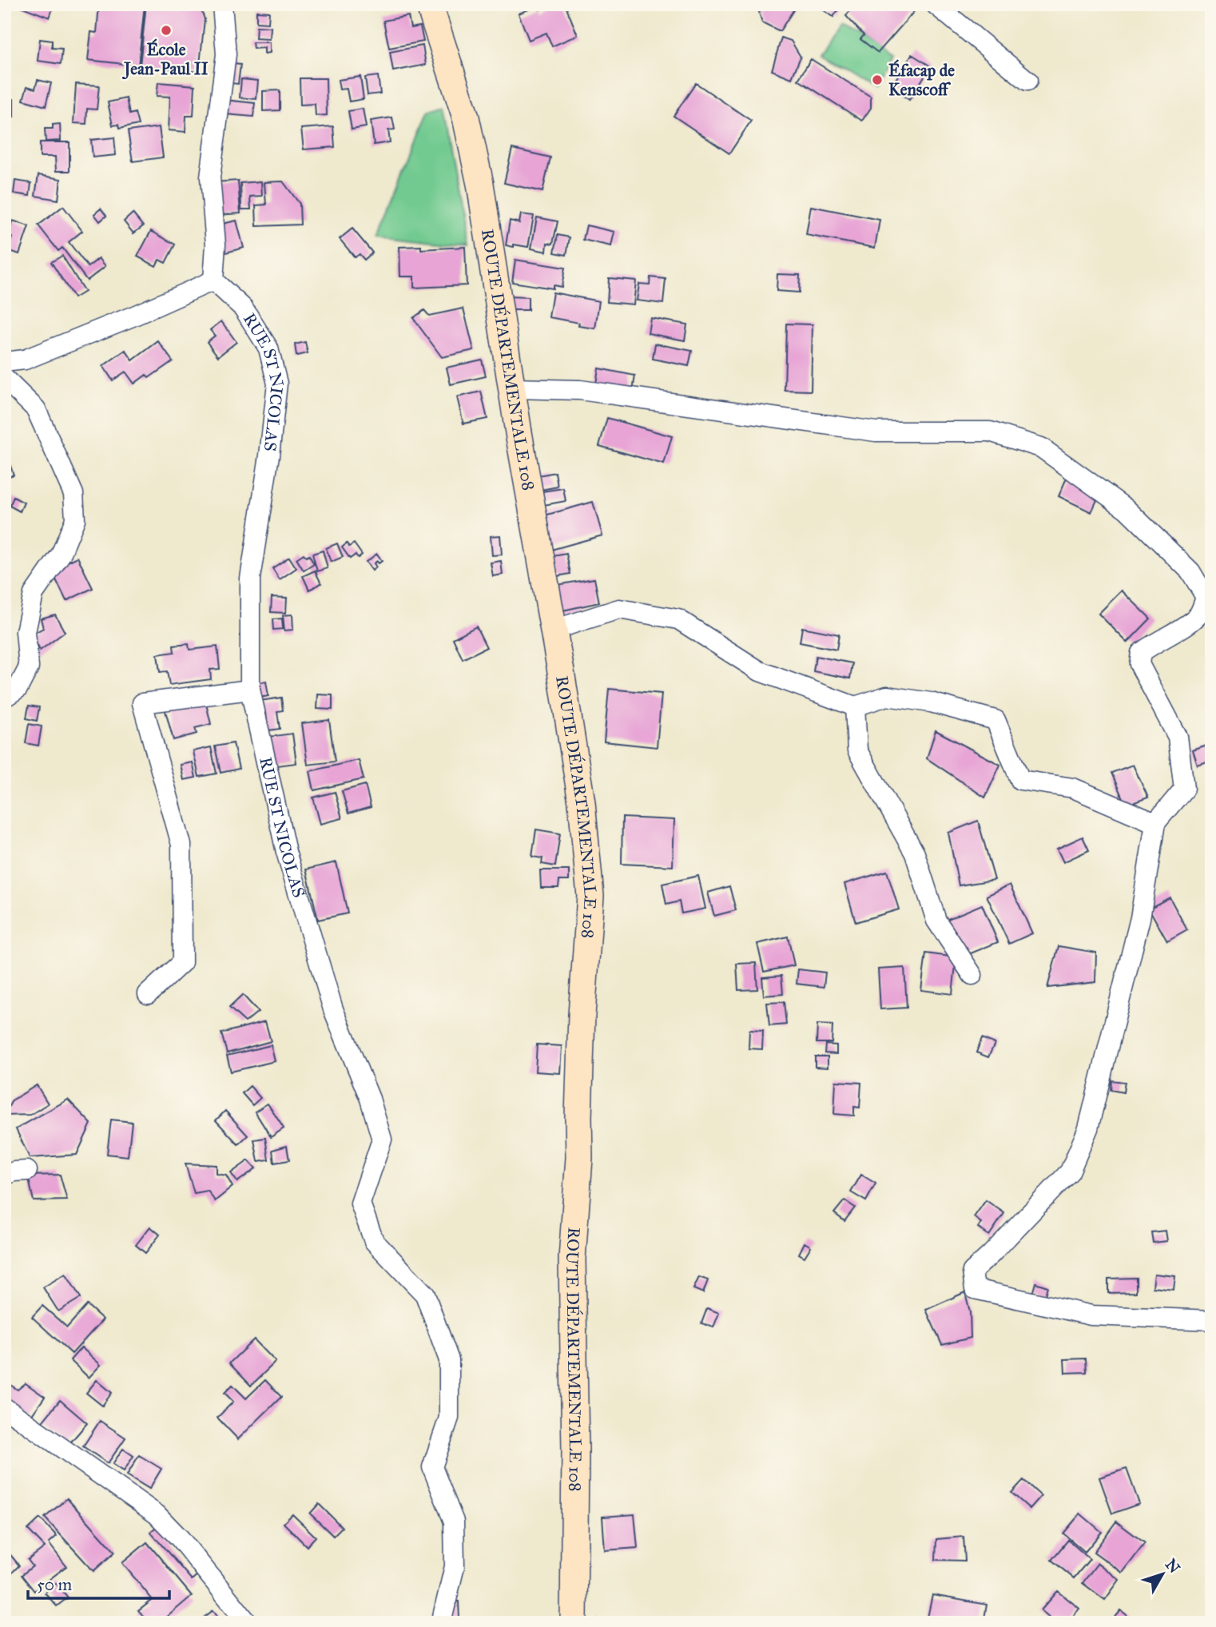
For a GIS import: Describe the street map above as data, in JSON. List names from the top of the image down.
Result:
{
  "streets": {
    "main road": ["ROUTE DÉPARTEMENTALE 108"],
    "street": ["RUE ST NICOLAS"]
  },
  "places": ["École Jean-Paul II", "Éfacap de Kenscoff"],
  "scale_bar": "50 m",
  "north": "top right"
}
